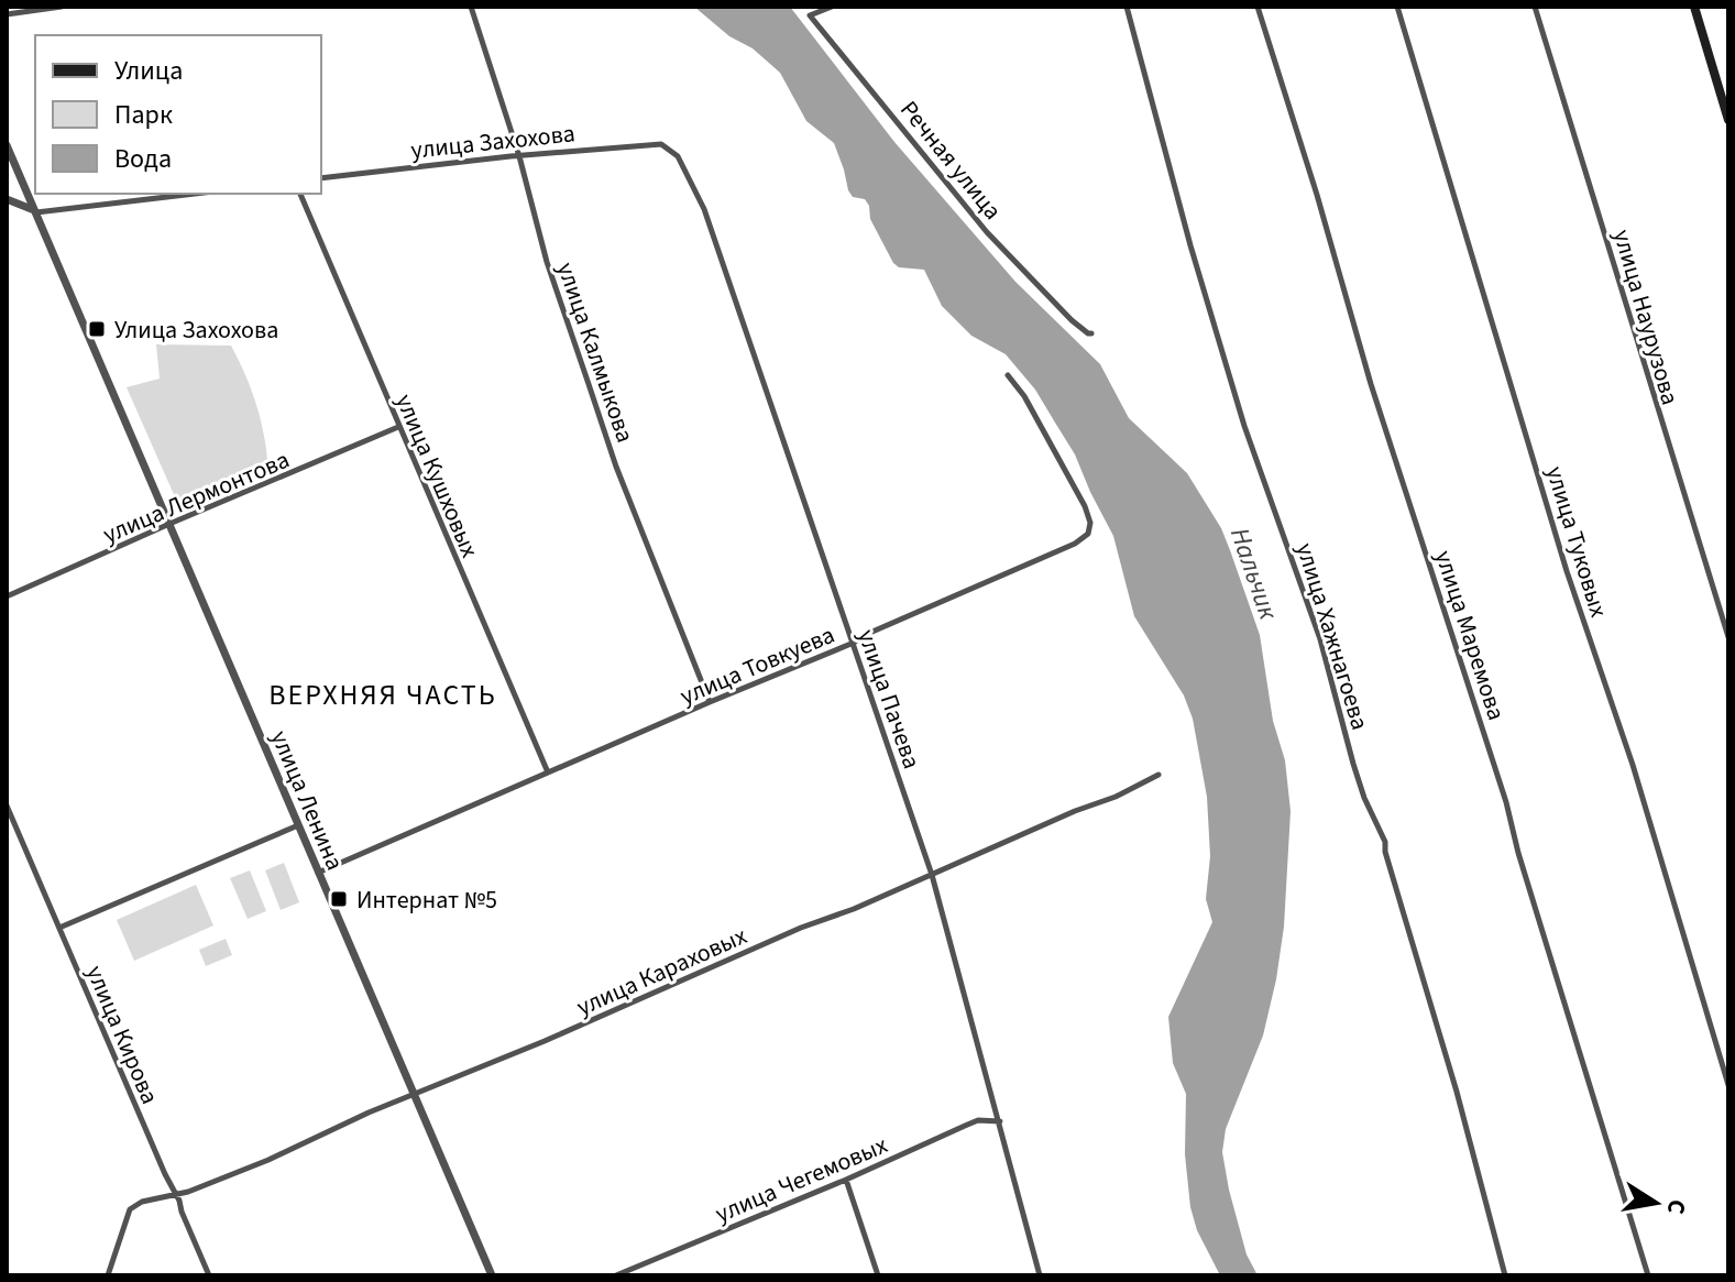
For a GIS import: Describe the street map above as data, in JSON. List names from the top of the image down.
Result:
{
  "streets": {
    "street": [
      "улица Захохова",
      "Речная улица",
      "улица Наурузова",
      "улица Калмыкова",
      "улица Кушховых",
      "улица Лермонтова",
      "улица Туковых",
      "улица Маремова",
      "улица Хажнагоева",
      "улица Товкуева",
      "улица Пачева",
      "улица Ленина",
      "улица Караховых",
      "улица Кирова",
      "улица Чегемовых"
    ]
  },
  "crossings": [
    ["улица Захохова", "улица Калмыкова"],
    ["улица Захохова", "улица Пачева"],
    ["улица Калмыкова", "улица Товкуева"],
    ["улица Кушховых", "улица Лермонтова"],
    ["улица Кушховых", "улица Товкуева"],
    ["улица Лермонтова", "улица Ленина"],
    ["улица Товкуева", "улица Пачева"],
    ["улица Товкуева", "улица Ленина"],
    ["улица Пачева", "улица Караховых"],
    ["улица Пачева", "улица Чегемовых"],
    ["улица Ленина", "улица Караховых"],
    ["улица Караховых", "улица Кирова"]
  ],
  "districts": ["ВЕРХНЯЯ ЧАСТЬ"],
  "water": ["Нальчик"],
  "places": {
    "transit": ["Улица Захохова", "Интернат №5"]
  },
  "legend": ["Улица", "Парк", "Вода"],
  "north": "right"
}
